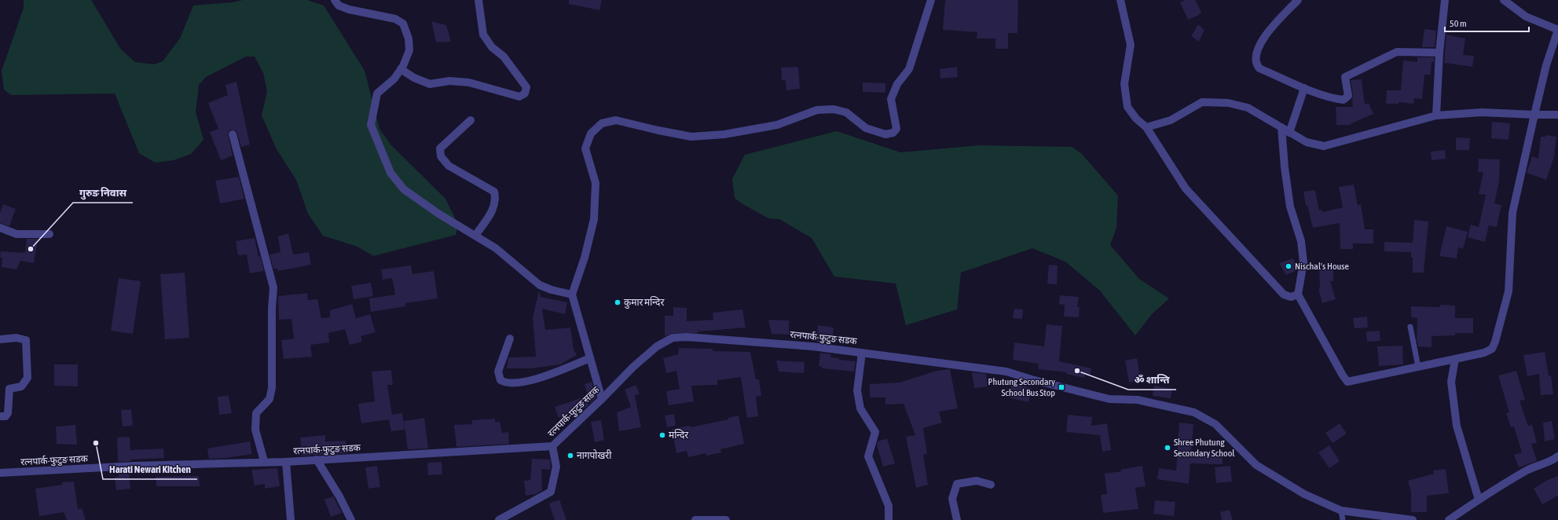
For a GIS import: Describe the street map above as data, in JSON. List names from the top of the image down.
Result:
{
  "streets": {
    "street": ["रत्नपार्क-फुटुङ सडक"]
  },
  "places": {
    "other": [
      "गुरुङ निवास",
      "Nischal's House",
      "कुमार मन्दिर",
      "ॐ शान्ति",
      "मन्दिर",
      "Harati Newari Kitchen",
      "Shree Phutung Secondary School",
      "नागपोखरी"
    ],
    "transit": ["Phutung Secondary School Bus Stop"]
  },
  "scale_bar": "50 m"
}
